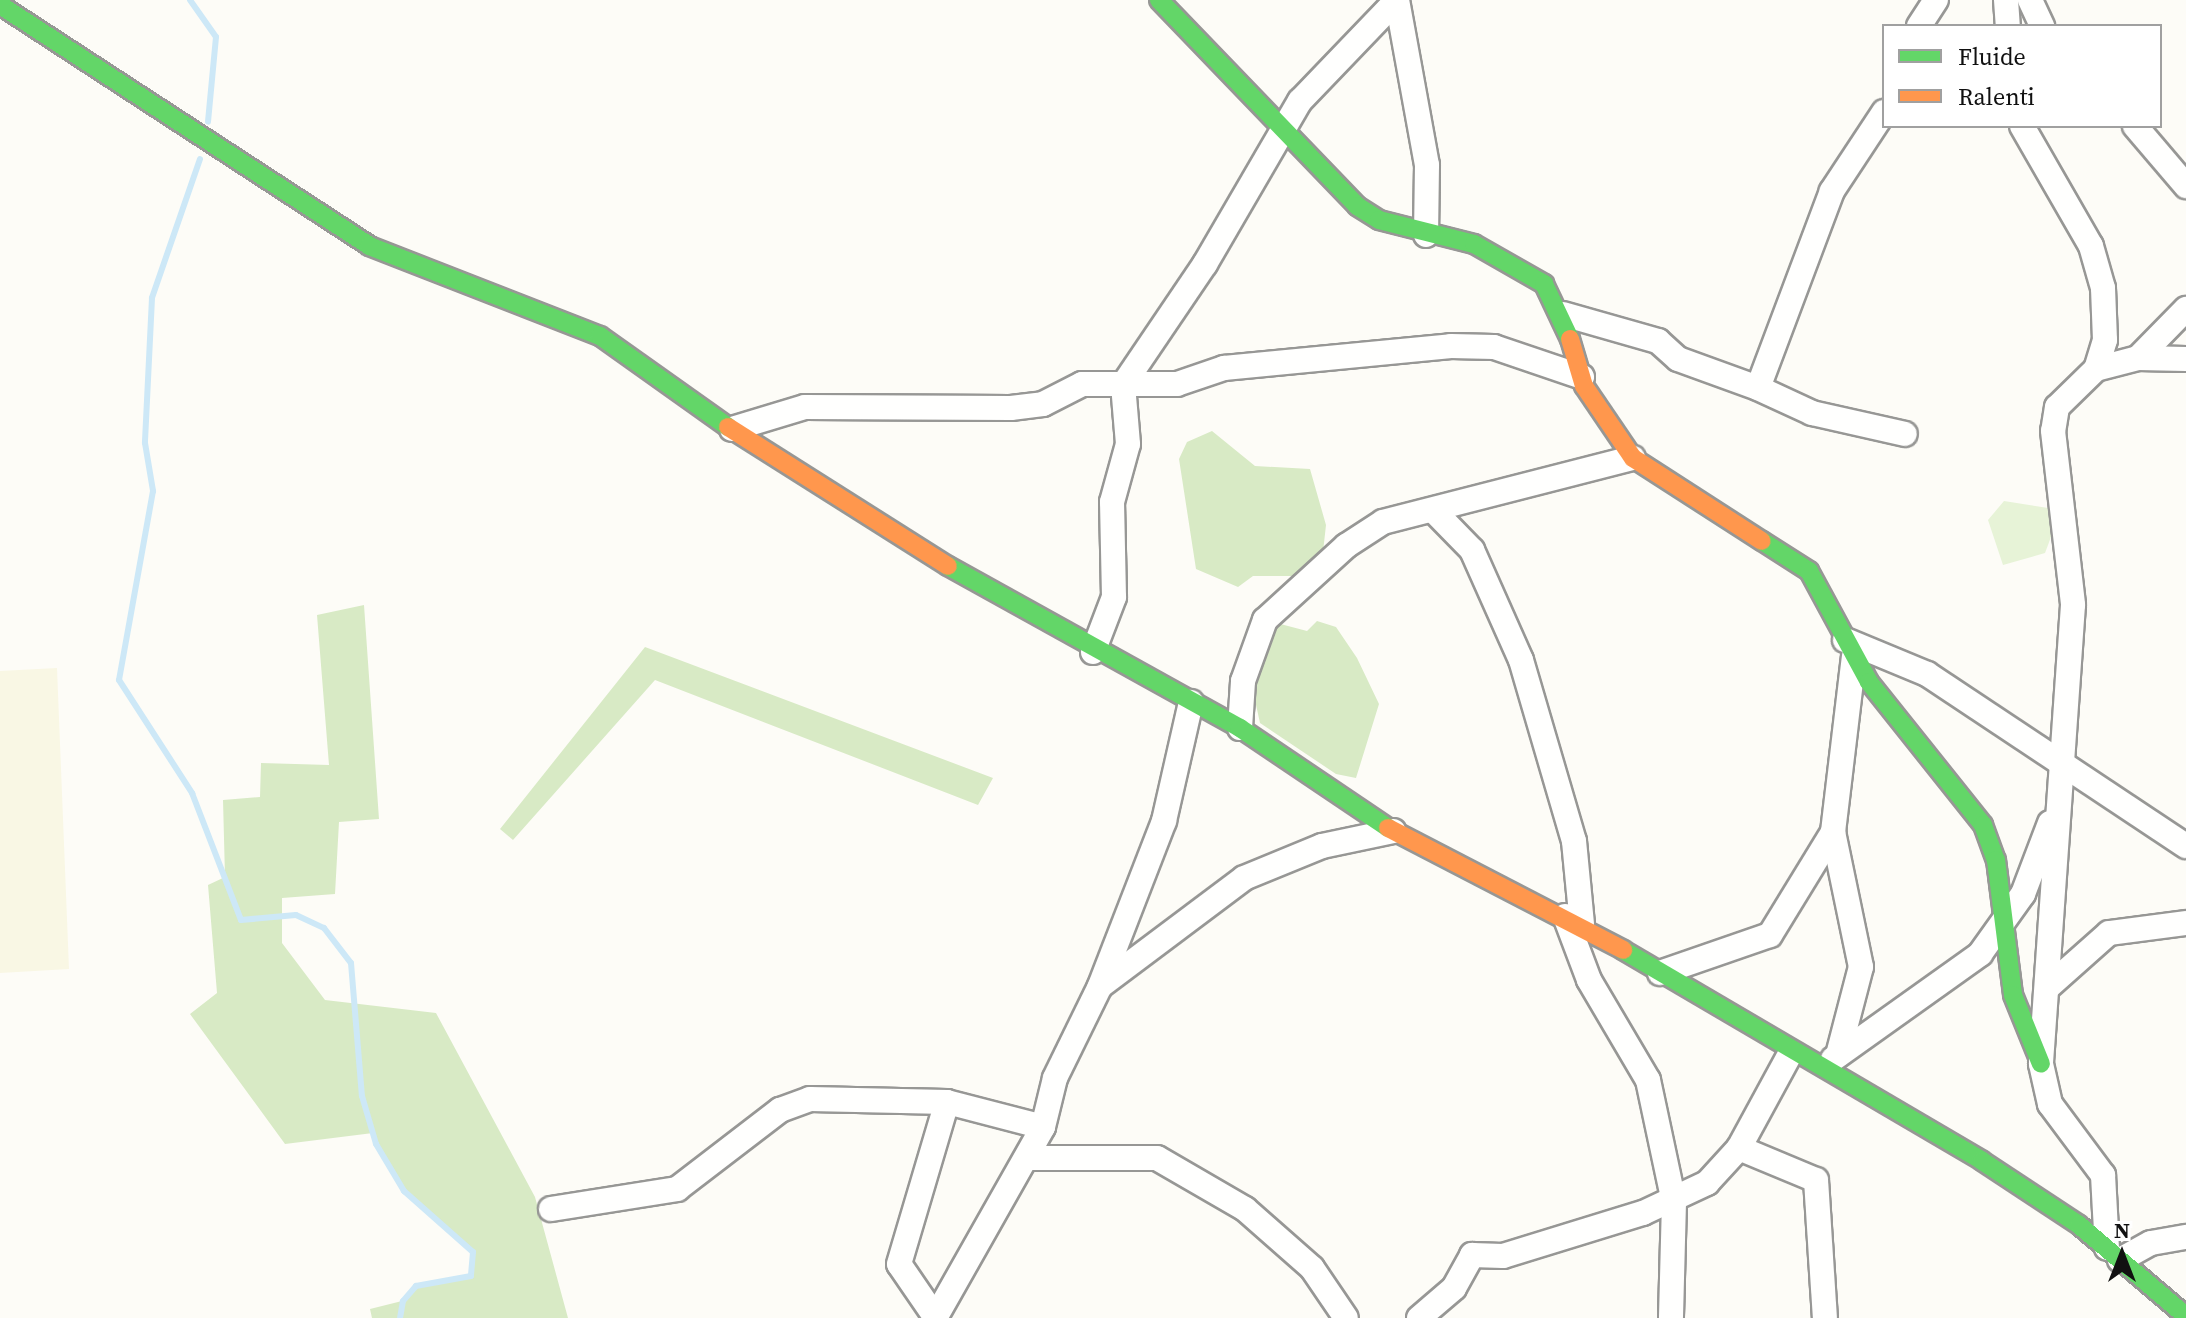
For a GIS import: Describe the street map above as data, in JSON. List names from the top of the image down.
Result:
{
  "legend": ["Fluide", "Ralenti"],
  "north": "top"
}
